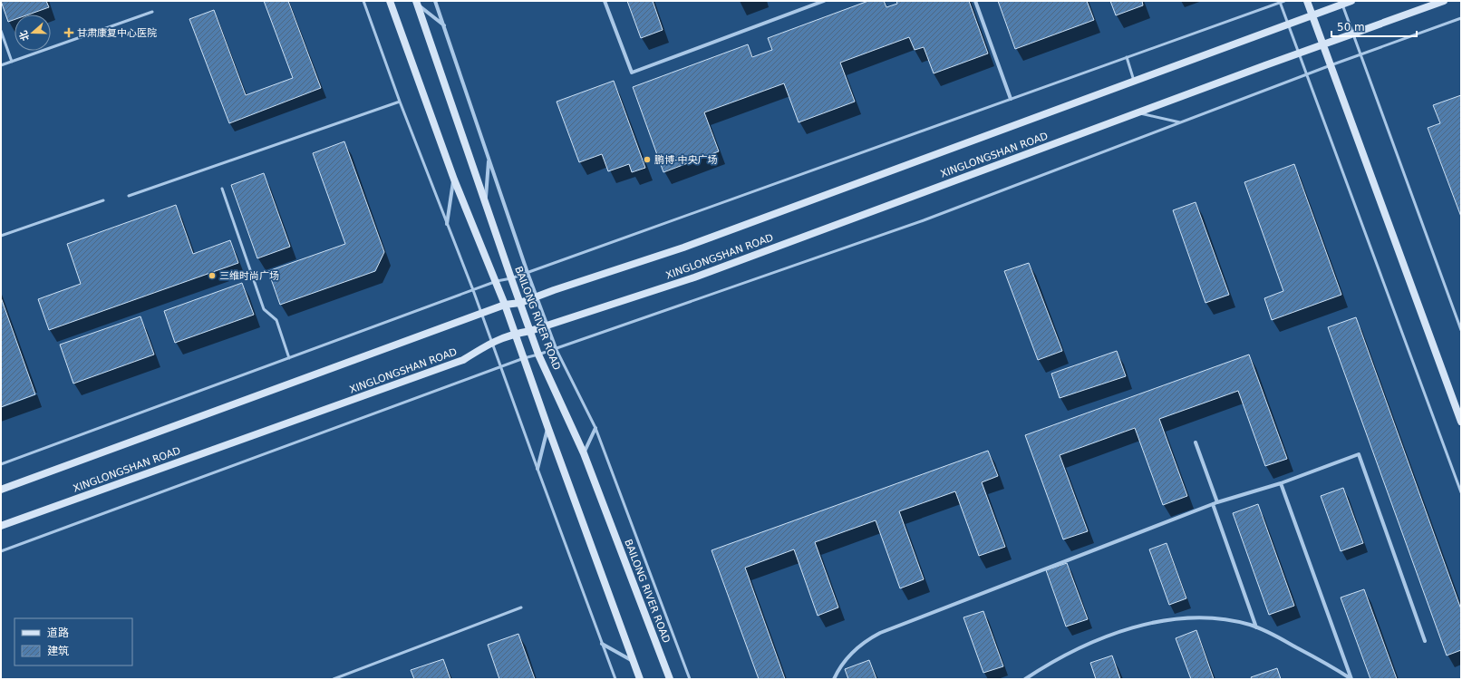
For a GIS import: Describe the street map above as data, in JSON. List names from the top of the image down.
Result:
{
  "streets": {
    "street": ["XINGLONGSHAN ROAD", "BAILONG RIVER ROAD"]
  },
  "crossings": [
    ["XINGLONGSHAN ROAD", "BAILONG RIVER ROAD"]
  ],
  "places": {
    "health": ["甘肃康复中心医院"],
    "other": ["鹏博·中央广场", "三维时尚广场"]
  },
  "legend": ["道路", "建筑"],
  "scale_bar": "50 m",
  "north": "left"
}
